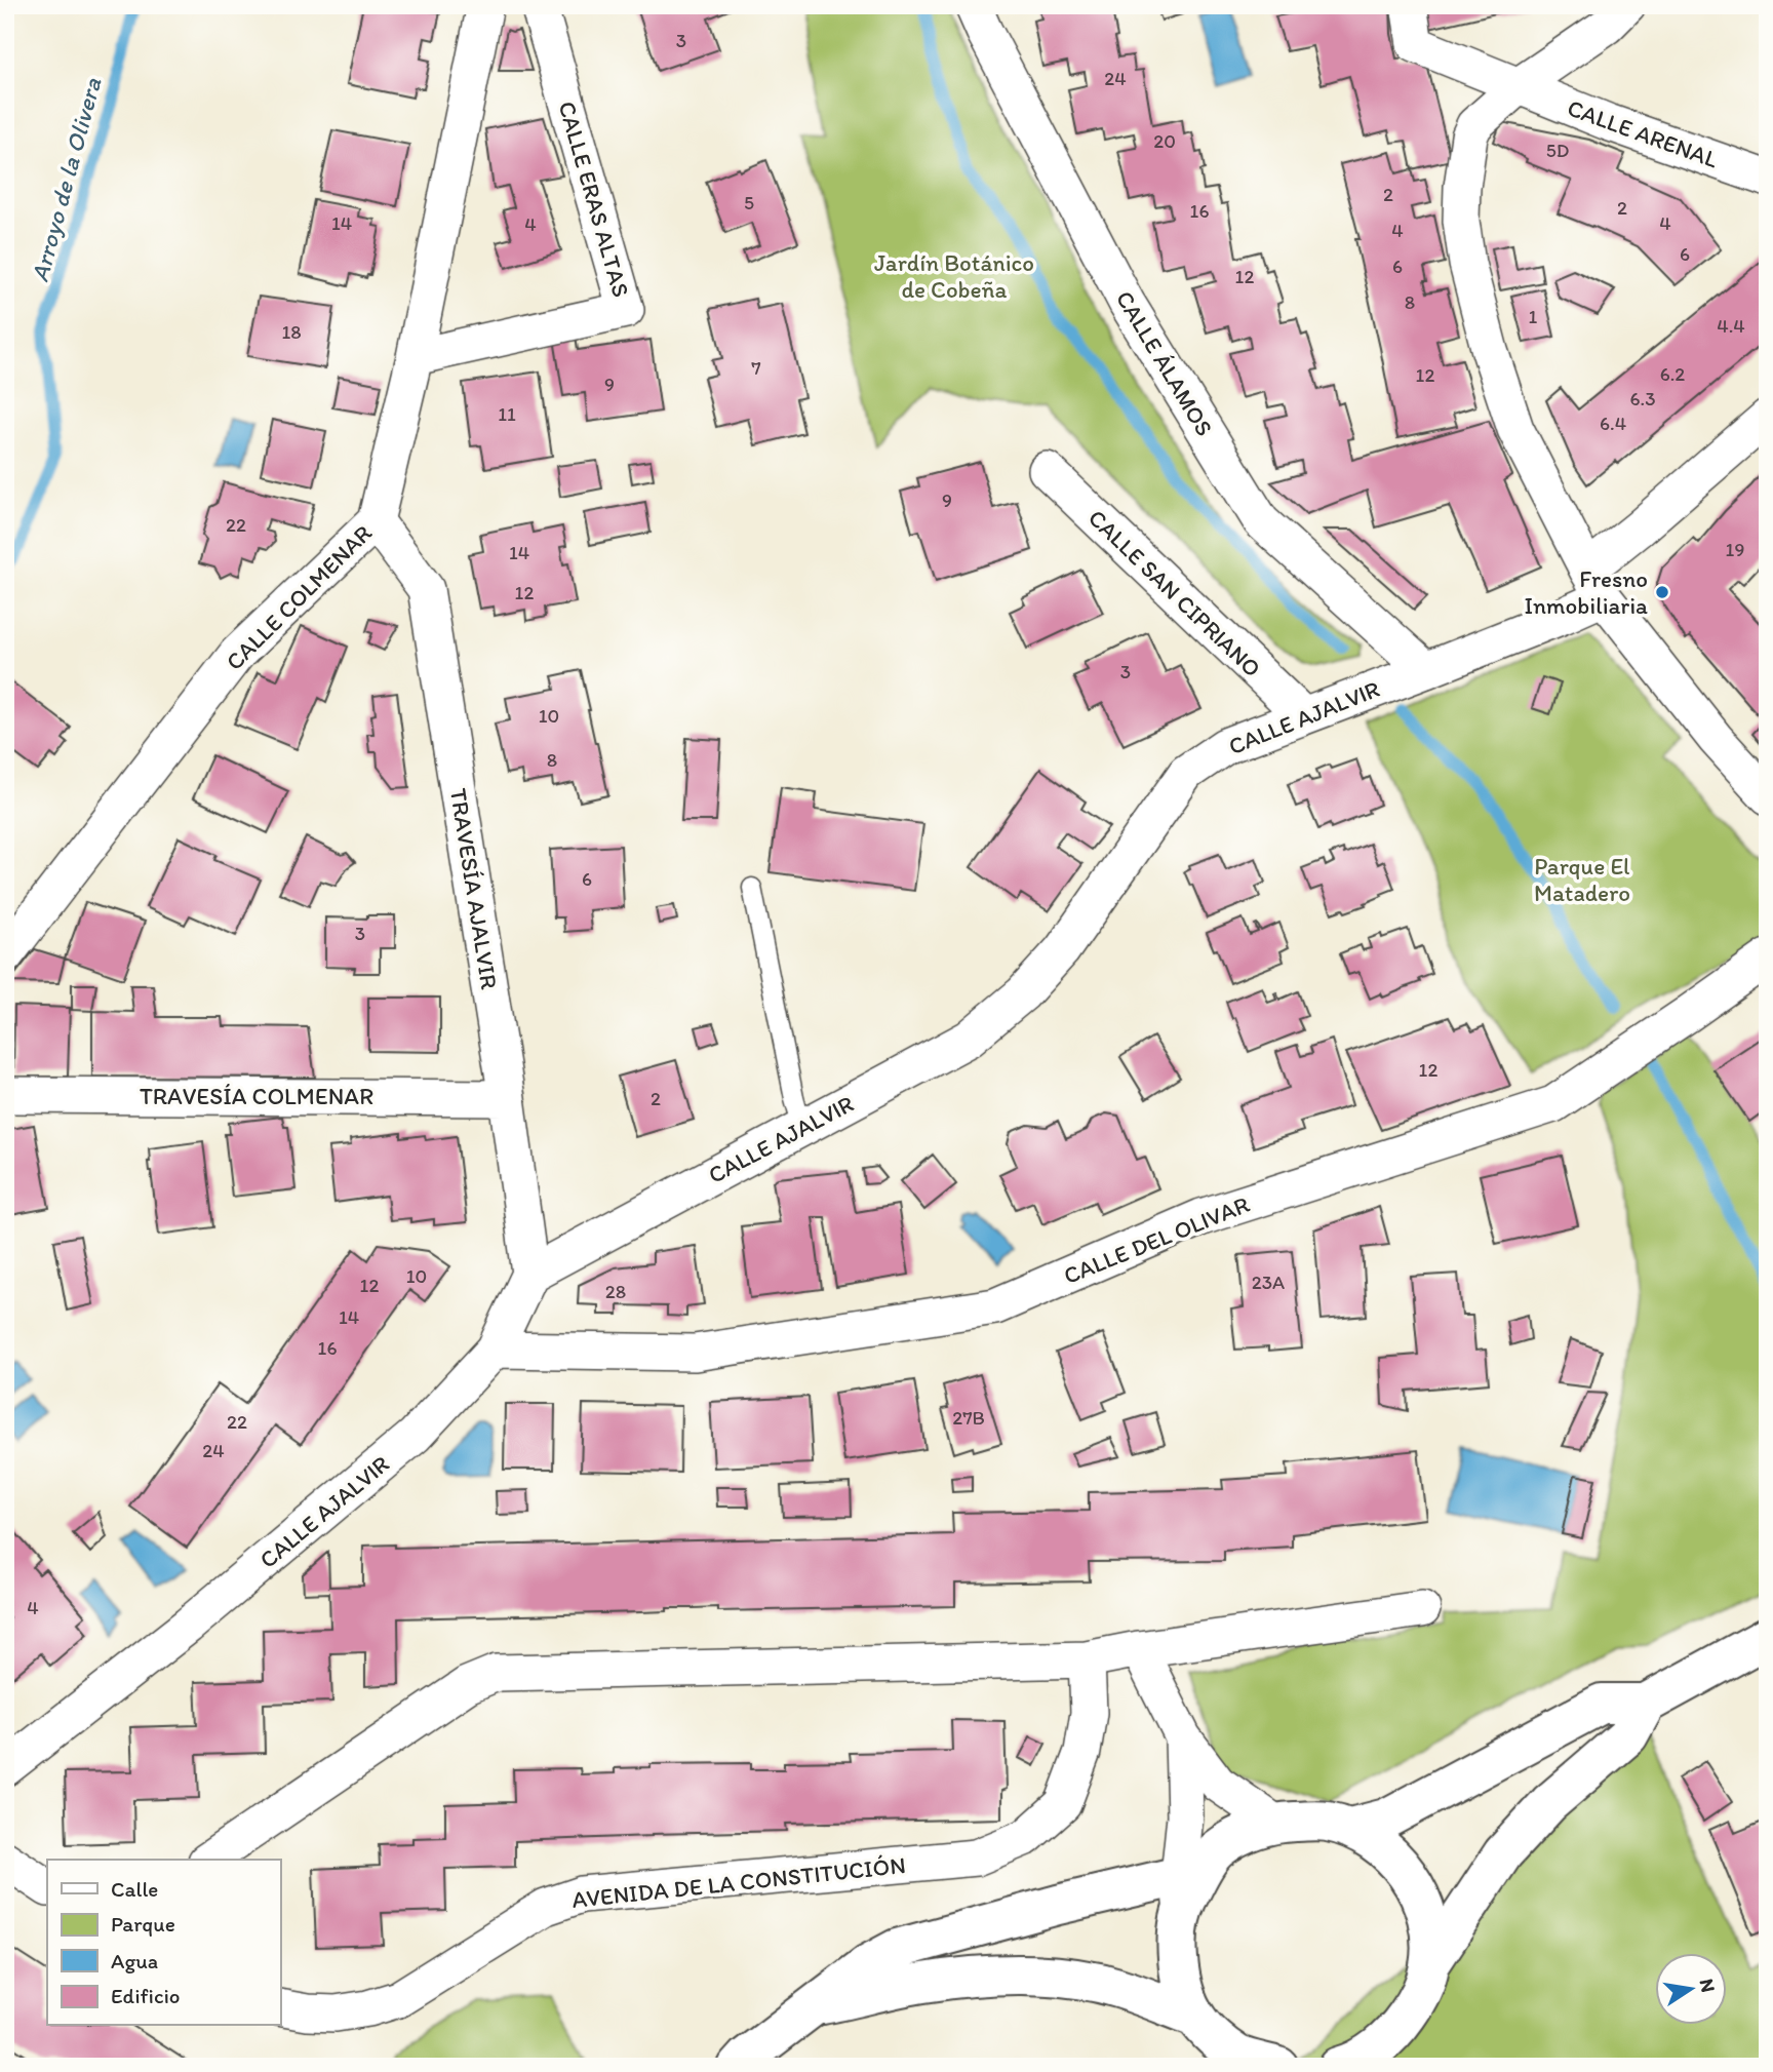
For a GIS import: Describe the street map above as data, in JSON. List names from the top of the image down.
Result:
{
  "streets": {
    "street": [
      "CALLE ARENAL",
      "CALLE ERAS ALTAS",
      "CALLE ÁLAMOS",
      "CALLE SAN CIPRIANO",
      "CALLE COLMENAR",
      "CALLE AJALVIR",
      "TRAVESÍA AJALVIR",
      "TRAVESÍA COLMENAR",
      "CALLE DEL OLIVAR",
      "AVENIDA DE LA CONSTITUCIÓN"
    ]
  },
  "crossings": [
    ["CALLE ERAS ALTAS", "CALLE COLMENAR"],
    ["CALLE ÁLAMOS", "CALLE AJALVIR"],
    ["CALLE SAN CIPRIANO", "CALLE AJALVIR"],
    ["CALLE COLMENAR", "TRAVESÍA AJALVIR"],
    ["CALLE AJALVIR", "TRAVESÍA AJALVIR"],
    ["CALLE AJALVIR", "CALLE DEL OLIVAR"],
    ["TRAVESÍA AJALVIR", "TRAVESÍA COLMENAR"]
  ],
  "water": ["Arroyo de la Olivera"],
  "parks": ["Jardín Botánico de Cobeña", "Parque El Matadero"],
  "places": ["Fresno Inmobiliaria"],
  "house_numbers": [
    "3",
    "24",
    "20",
    "5D",
    "2",
    "5",
    "2",
    "16",
    "14",
    "4",
    "4",
    "4",
    "6",
    "6",
    "12",
    "8",
    "1",
    "4.4",
    "18",
    "7",
    "6.2",
    "12",
    "9",
    "6.3",
    "11",
    "6.4",
    "9",
    "22",
    "19",
    "14",
    "12",
    "3",
    "10",
    "8",
    "6",
    "3",
    "12",
    "2",
    "10",
    "23A",
    "12",
    "28",
    "14",
    "16",
    "27B",
    "22",
    "24",
    "4"
  ],
  "legend": [
    "Calle",
    "Parque",
    "Agua",
    "Edificio"
  ],
  "north": "right"
}
